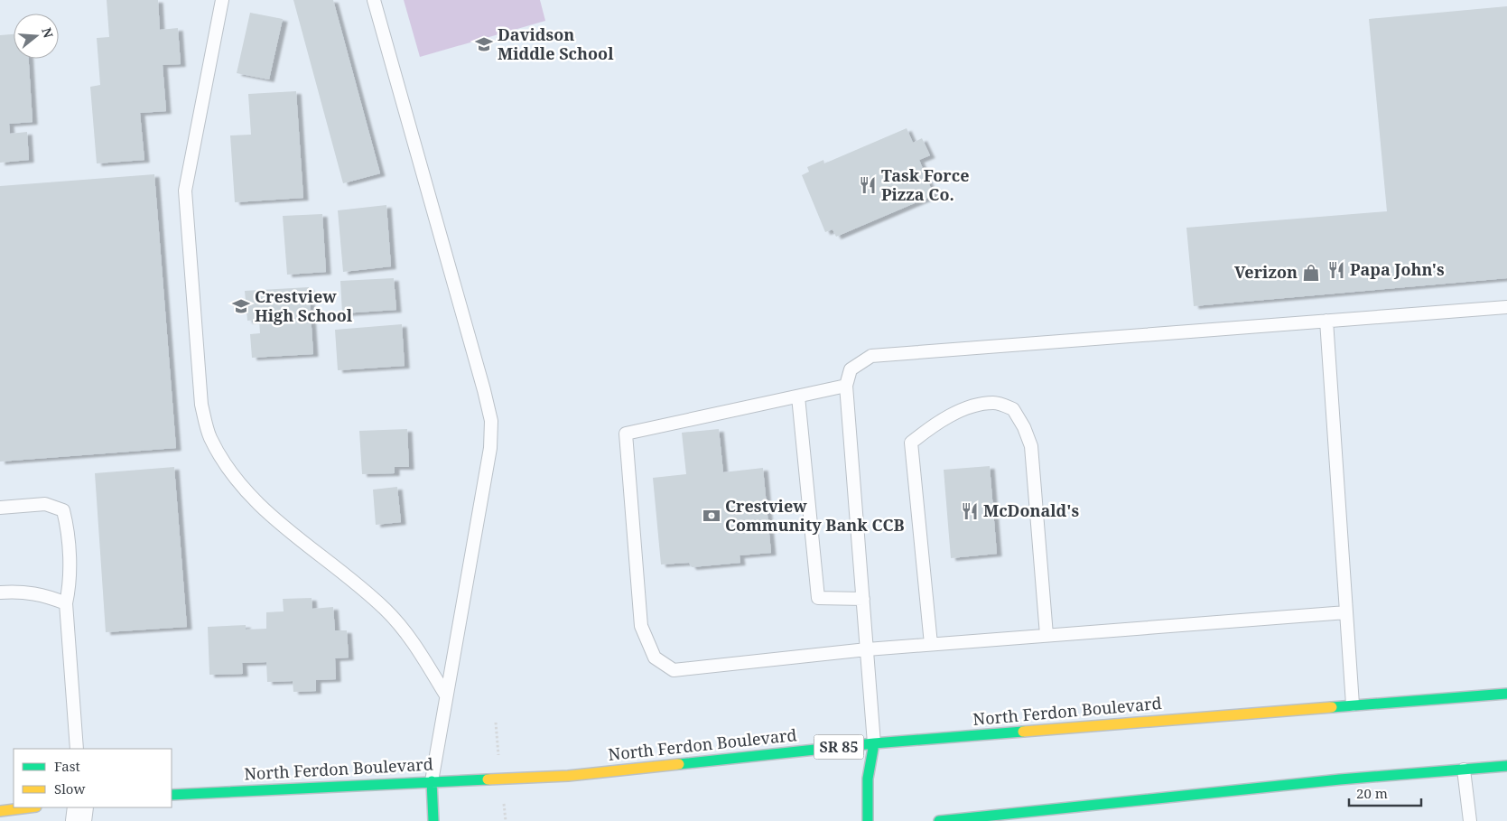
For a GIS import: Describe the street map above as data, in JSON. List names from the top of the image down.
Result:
{
  "streets": {
    "main road": ["North Ferdon Boulevard", "SR 85"]
  },
  "places": {
    "school or university": ["Davidson Middle School", "Crestview High School"],
    "restaurant": ["Task Force Pizza Co.", "Papa John's", "McDonald's"],
    "shop": ["Verizon"],
    "bank": ["Crestview Community Bank CCB"]
  },
  "legend": ["Fast", "Slow"],
  "scale_bar": "20 m",
  "north": "right"
}
